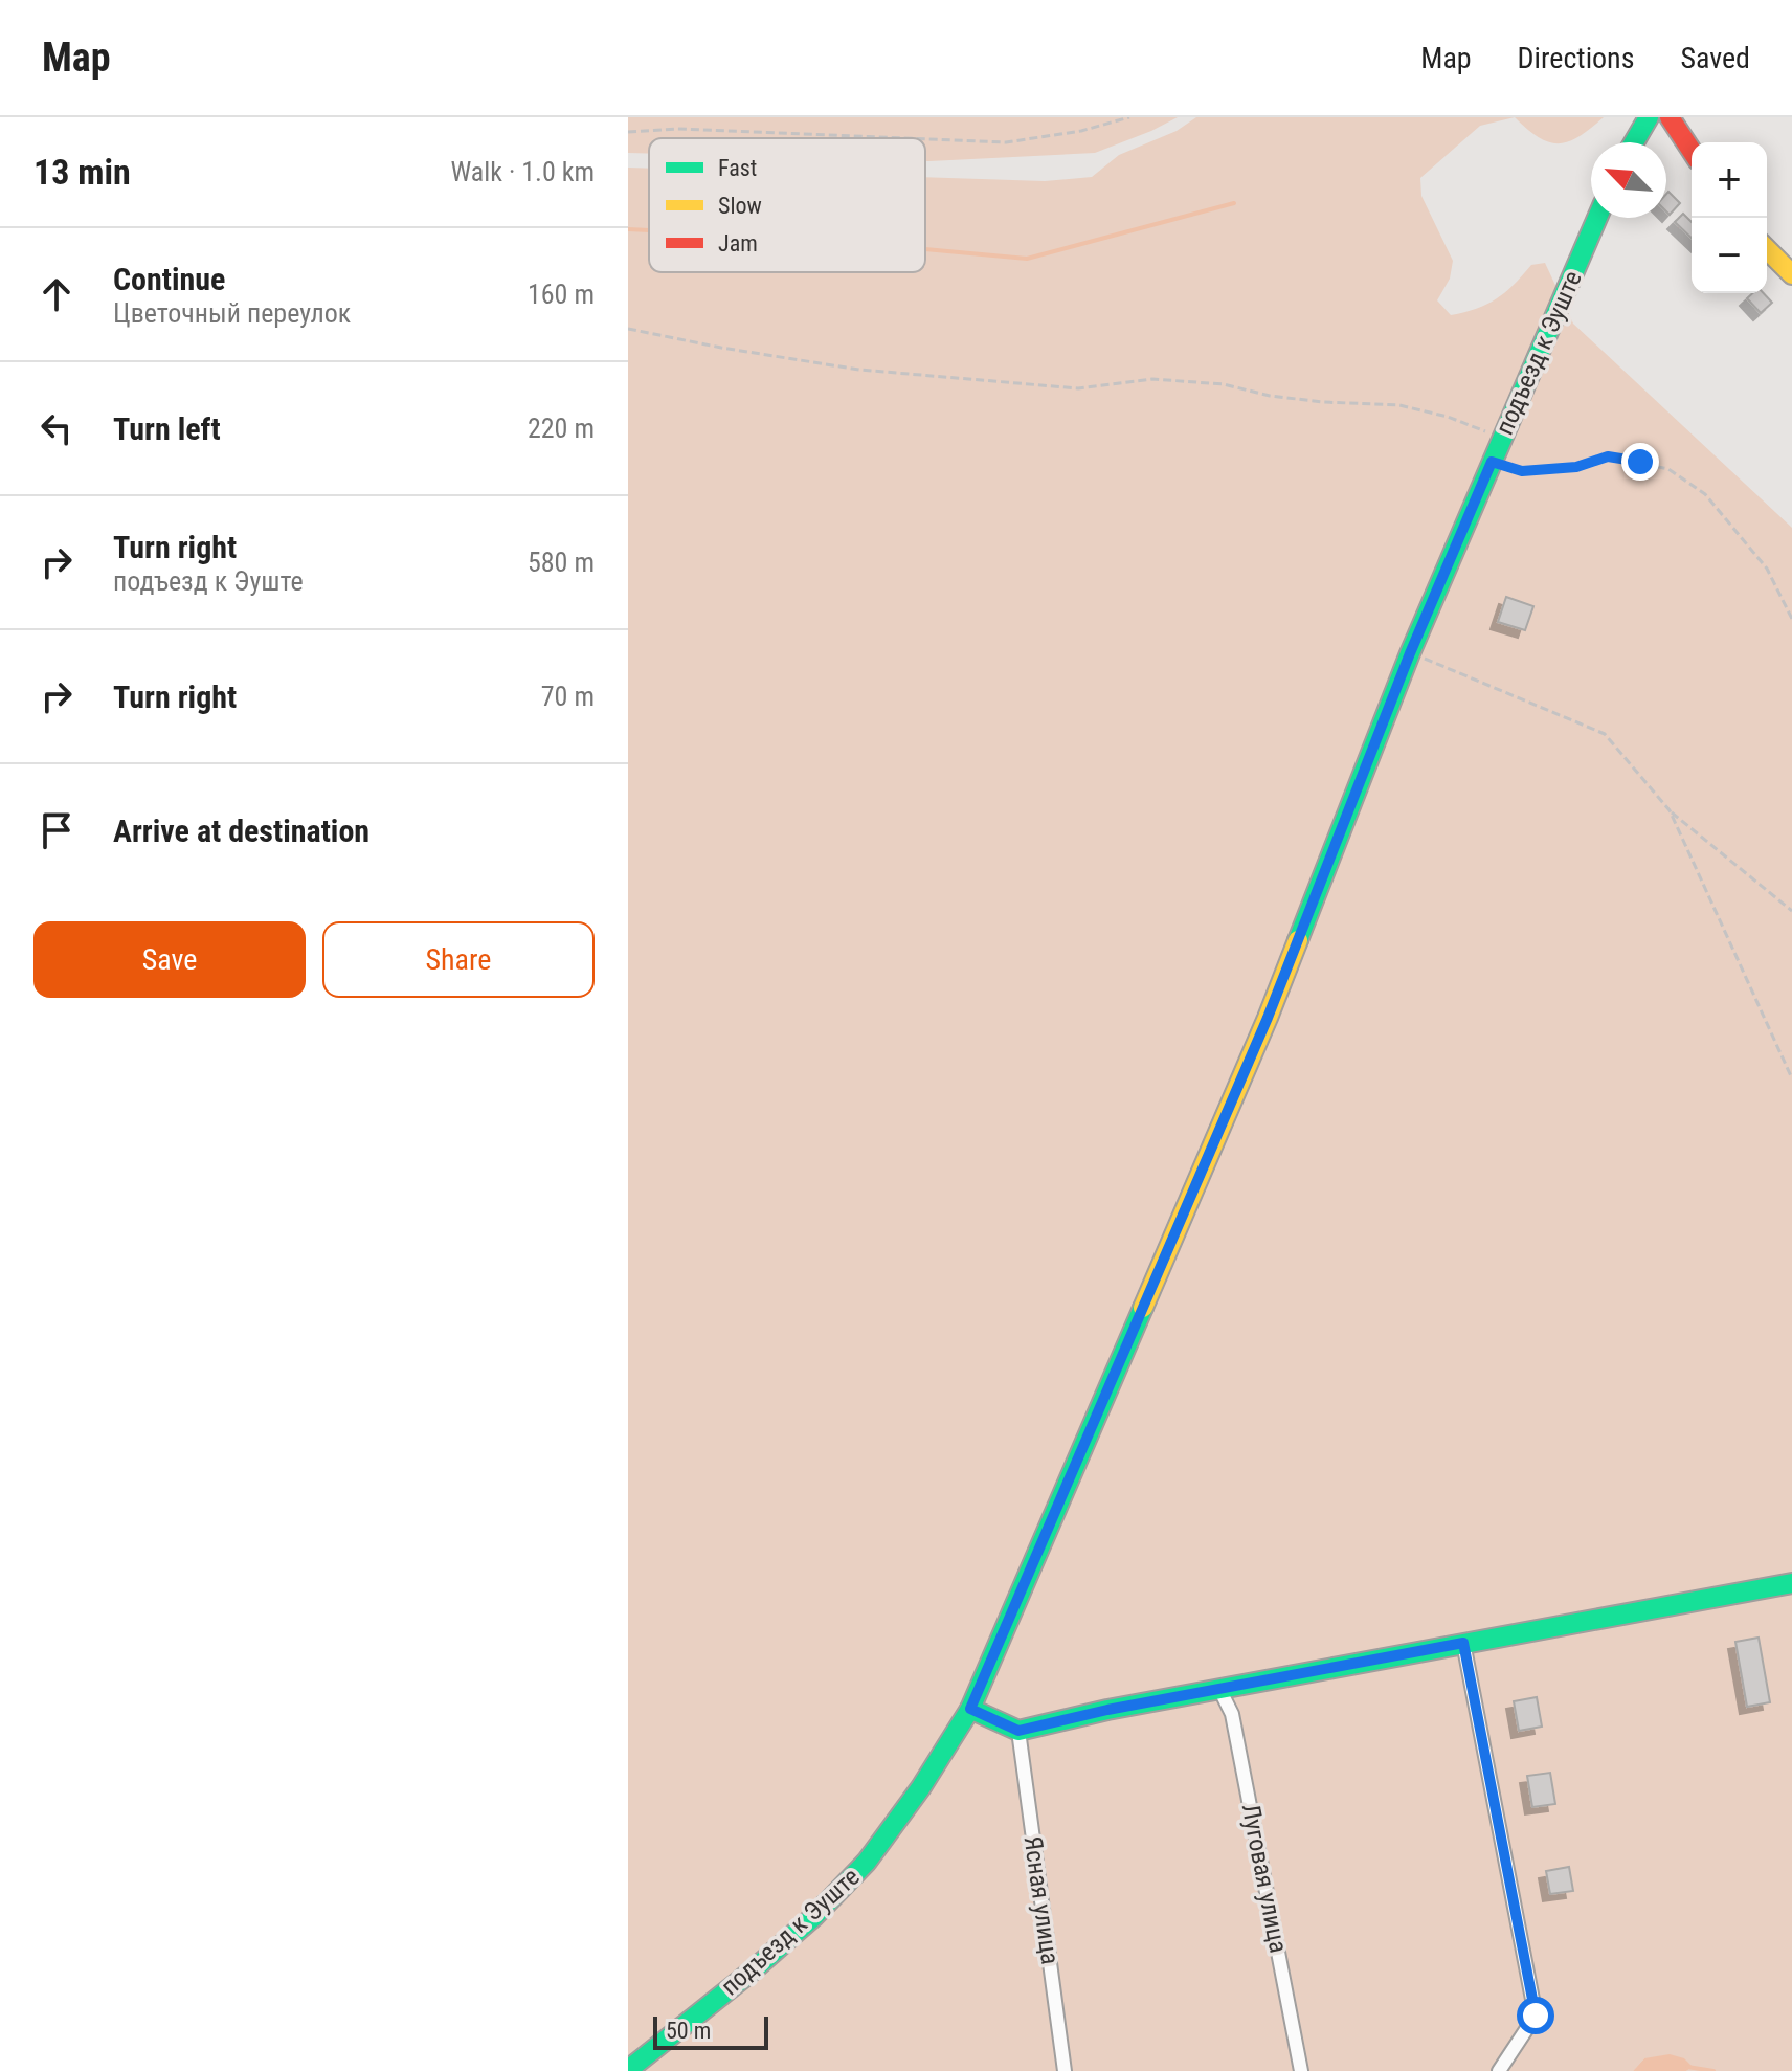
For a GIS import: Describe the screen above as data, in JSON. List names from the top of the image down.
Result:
{
  "streets": {
    "street": ["подъезд к Эуште", "Луговая улица", "Ясная улица"]
  },
  "legend": ["Fast", "Slow", "Jam"],
  "scale_bar": "50 m",
  "north": "top left",
  "page": {
    "header": "Map",
    "nav": ["Map", "Directions", "Saved"],
    "heading": ["13 min", "Walk · 1.0 km"],
    "map_buttons": ["+", "−"],
    "list": [
      ["Continue", "Цветочный переулок", "160 m"],
      ["Turn left", "220 m"],
      ["Turn right", "подъезд к Эуште", "580 m"],
      ["Turn right", "70 m"],
      "Arrive at destination"
    ],
    "buttons": ["Save", "Share"],
    "scale": "50 m"
  }
}
